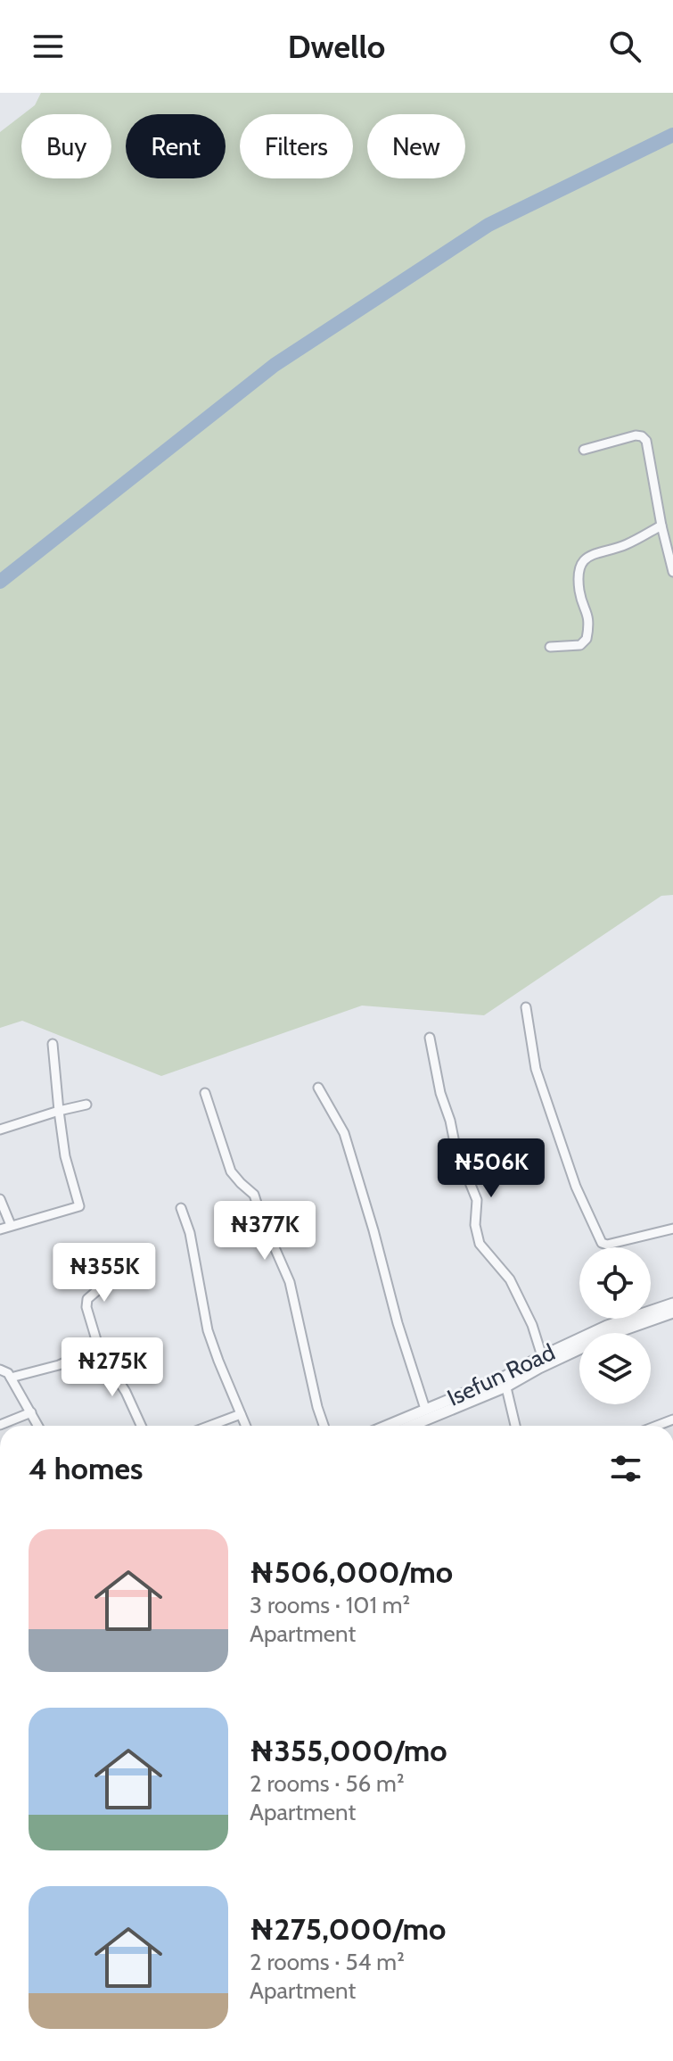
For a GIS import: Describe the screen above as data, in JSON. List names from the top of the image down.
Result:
{
  "streets": {
    "street": ["Isefun Road"]
  },
  "page": {
    "header": "Dwello",
    "chip": [
      "Buy",
      "Rent",
      "Filters",
      "New"
    ],
    "price": [
      "₦506K",
      "₦377K",
      "₦355K",
      "₦275K"
    ],
    "heading": "4 homes",
    "list": [
      {
        "name": "₦506,000/mo",
        "note": "3 rooms · 101 m² · Apartment"
      },
      {
        "name": "₦355,000/mo",
        "note": "2 rooms · 56 m² · Apartment"
      },
      {
        "name": "₦275,000/mo",
        "note": "2 rooms · 54 m² · Apartment"
      }
    ]
  }
}
